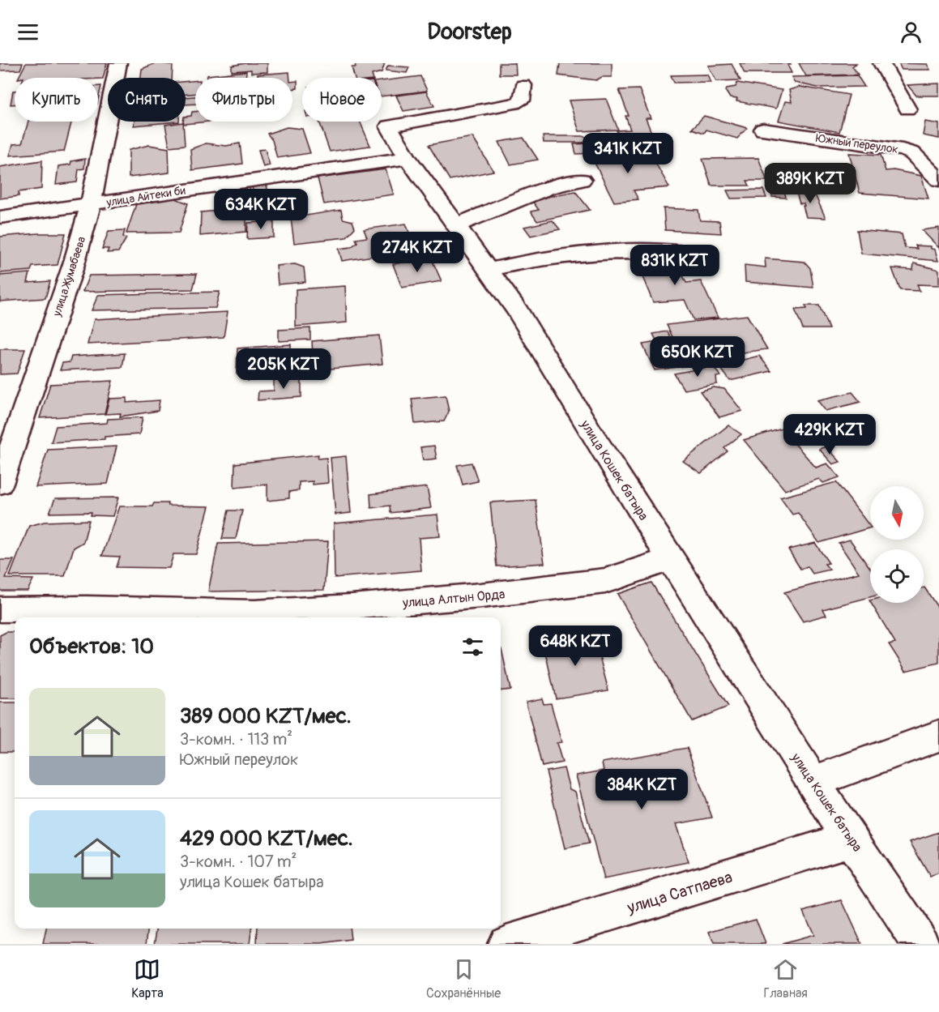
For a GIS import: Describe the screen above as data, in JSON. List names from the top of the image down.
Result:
{
  "streets": {
    "street": [
      "Южный переулок",
      "улица Айтеки би",
      "улица Жумабаева",
      "улица Кошек батыра",
      "улица Алтын Орда",
      "улица Сатпаева"
    ]
  },
  "crossings": [
    ["улица Айтеки би", "улица Жумабаева"],
    ["улица Айтеки би", "улица Кошек батыра"],
    ["улица Кошек батыра", "улица Алтын Орда"],
    ["улица Кошек батыра", "улица Сатпаева"]
  ],
  "north": "bottom",
  "page": {
    "header": "Doorstep",
    "chip": [
      "Купить",
      "Снять",
      "Фильтры",
      "Новое"
    ],
    "price": [
      "341K KZT",
      "389K KZT",
      "634K KZT",
      "274K KZT",
      "831K KZT",
      "650K KZT",
      "205K KZT",
      "429K KZT",
      "648K KZT",
      "384K KZT"
    ],
    "heading": "Объектов: 10",
    "list": [
      {
        "name": "389 000 KZT/мес.",
        "note": "3-комн. · 113 m² · Южный переулок"
      },
      {
        "name": "429 000 KZT/мес.",
        "note": "3-комн. · 107 m² · улица Кошек батыра"
      }
    ],
    "tabs": ["Карта", "Сохранённые", "Главная"]
  }
}
